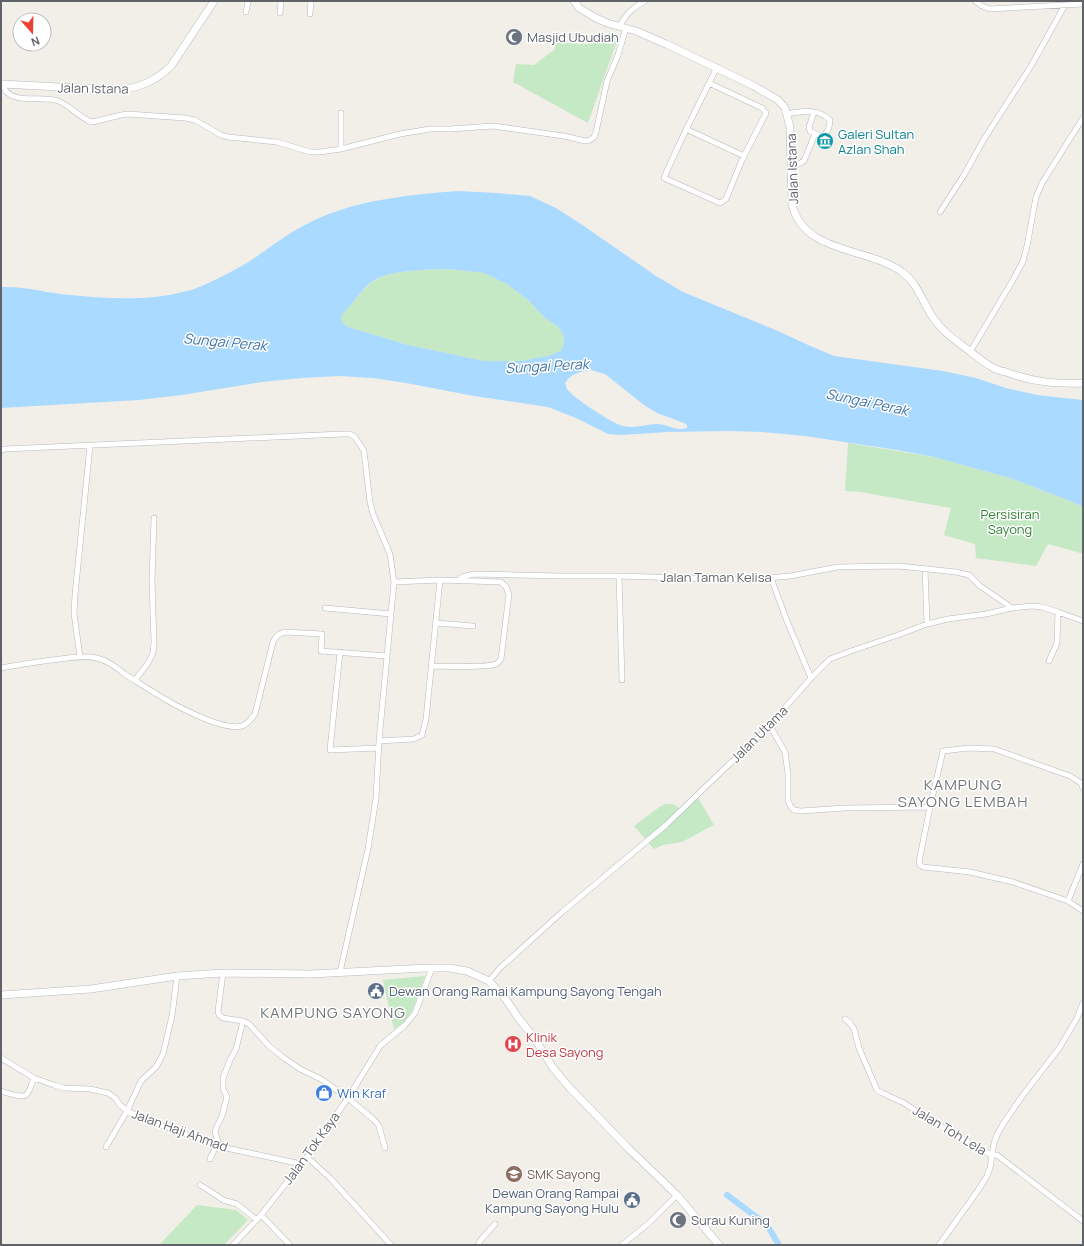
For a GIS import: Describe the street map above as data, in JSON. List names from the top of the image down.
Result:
{
  "streets": {
    "street": [
      "Jalan Istana",
      "Jalan Taman Kelisa",
      "Jalan Utama",
      "Jalan Haji Ahmad",
      "Jalan Toh Lela",
      "Jalan Tok Kaya"
    ]
  },
  "crossings": [
    ["Jalan Taman Kelisa", "Jalan Utama"],
    ["Jalan Haji Ahmad", "Jalan Tok Kaya"]
  ],
  "districts": ["KAMPUNG SAYONG LEMBAH", "KAMPUNG SAYONG"],
  "water": ["Sungai Perak"],
  "parks": ["Persisiran Sayong"],
  "places": {
    "mosque": ["Masjid Ubudiah", "Surau Kuning"],
    "museum": ["Galeri Sultan Azlan Shah"],
    "public building": ["Dewan Orang Ramai Kampung Sayong Tengah", "Dewan Orang Rampai Kampung Sayong Hulu"],
    "hospital": ["Klinik Desa Sayong"],
    "shop": ["Win Kraf"],
    "school or university": ["SMK Sayong"]
  },
  "north": "bottom"
}
